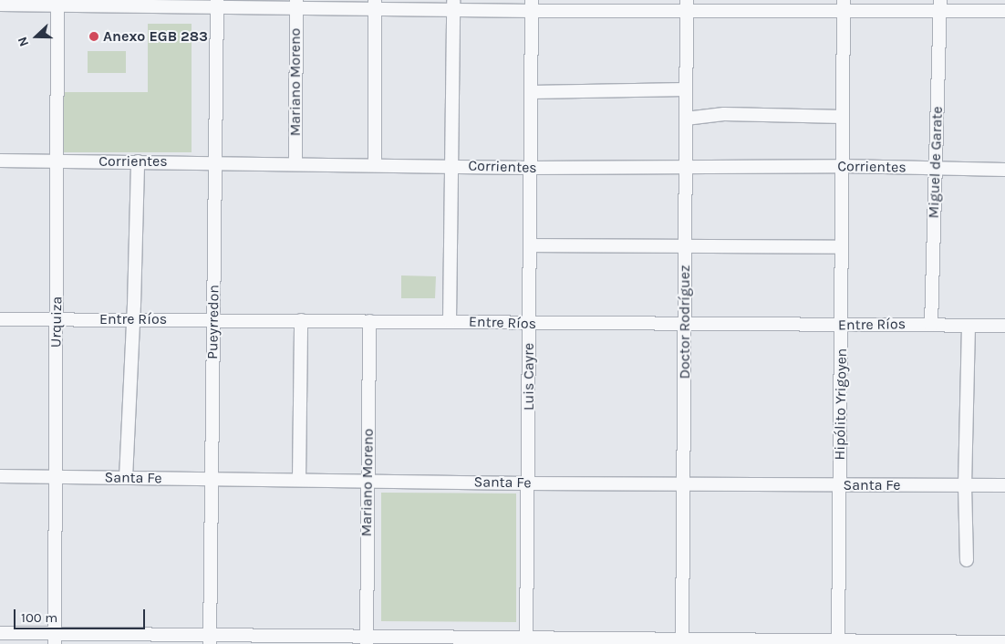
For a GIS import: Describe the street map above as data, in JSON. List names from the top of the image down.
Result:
{
  "streets": {
    "street": [
      "Mariano Moreno",
      "Corrientes",
      "Miguel de Garate",
      "Entre Ríos",
      "Urquiza",
      "Pueyrredon",
      "Doctor Rodríguez",
      "Luis Cayre",
      "Hipólito Yrigoyen",
      "Santa Fe"
    ]
  },
  "crossings": [
    ["Mariano Moreno", "Corrientes"],
    ["Mariano Moreno", "Entre Ríos"],
    ["Mariano Moreno", "Santa Fe"],
    ["Corrientes", "Miguel de Garate"],
    ["Corrientes", "Urquiza"],
    ["Corrientes", "Pueyrredon"],
    ["Corrientes", "Doctor Rodríguez"],
    ["Corrientes", "Luis Cayre"],
    ["Corrientes", "Hipólito Yrigoyen"],
    ["Miguel de Garate", "Entre Ríos"],
    ["Entre Ríos", "Urquiza"],
    ["Entre Ríos", "Pueyrredon"],
    ["Entre Ríos", "Doctor Rodríguez"],
    ["Entre Ríos", "Luis Cayre"],
    ["Entre Ríos", "Hipólito Yrigoyen"],
    ["Urquiza", "Santa Fe"],
    ["Pueyrredon", "Santa Fe"],
    ["Doctor Rodríguez", "Santa Fe"],
    ["Luis Cayre", "Santa Fe"],
    ["Hipólito Yrigoyen", "Santa Fe"]
  ],
  "places": ["Anexo EGB 283"],
  "scale_bar": "100 m",
  "north": "left"
}
